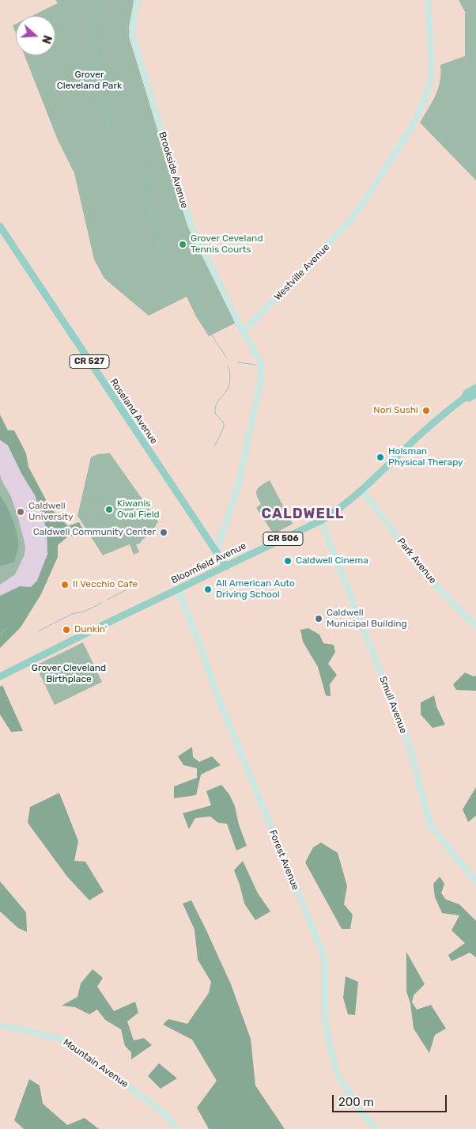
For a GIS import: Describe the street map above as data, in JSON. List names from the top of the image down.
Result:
{
  "streets": {
    "main road": [
      "CR 527",
      "Roseland Avenue",
      "CR 506",
      "Bloomfield Avenue"
    ],
    "street": [
      "Brookside Avenue",
      "Westville Avenue",
      "Park Avenue",
      "Smull Avenue",
      "Forest Avenue",
      "Mountain Avenue"
    ]
  },
  "crossings": [
    ["Brookside Avenue", "Westville Avenue"],
    ["Roseland Avenue", "Bloomfield Avenue"],
    ["Park Avenue", "Bloomfield Avenue"],
    ["Bloomfield Avenue", "Smull Avenue"],
    ["Bloomfield Avenue", "Forest Avenue"]
  ],
  "districts": ["CALDWELL"],
  "parks": ["Grover Cleveland Park", "Grover Cleveland Birthplace"],
  "places": [
    "Grover Ceveland Tennis Courts",
    "Nori Sushi",
    "Holsman Physical Therapy",
    "Kiwanis Oval Field",
    "Caldwell University",
    "Caldwell Community Center",
    "Caldwell Cinema",
    "Il Vecchio Cafe",
    "All American Auto Driving School",
    "Caldwell Municipal Building",
    "Dunkin'"
  ],
  "scale_bar": "200 m",
  "north": "right"
}
